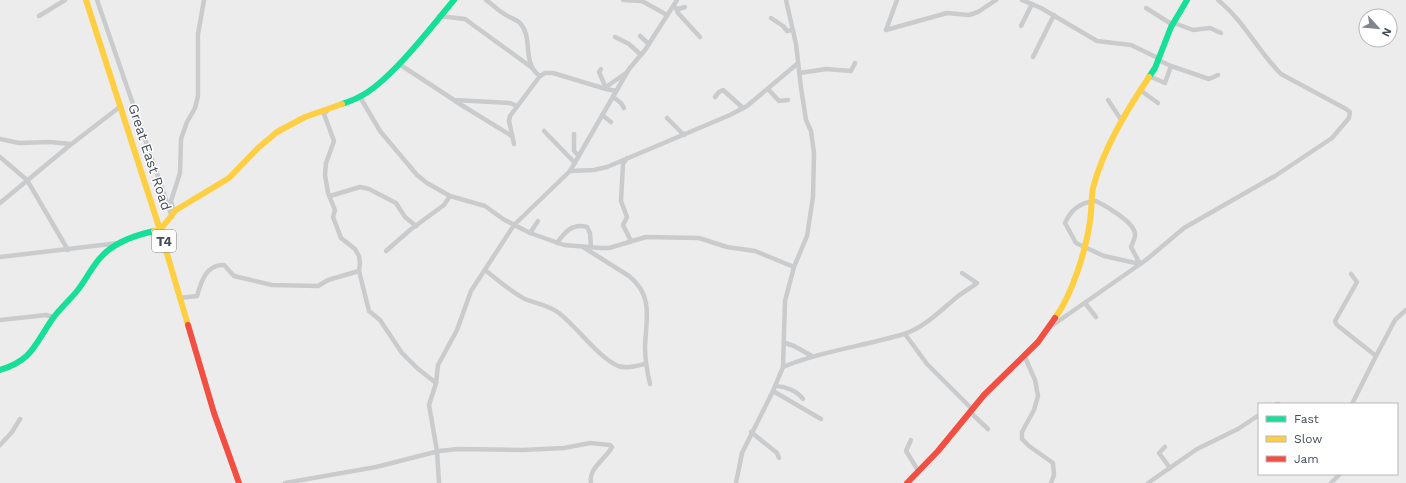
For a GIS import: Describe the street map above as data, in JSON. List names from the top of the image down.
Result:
{
  "streets": {
    "main road": ["Great East Road", "T4"]
  },
  "legend": ["Fast", "Slow", "Jam"],
  "north": "bottom right"
}
